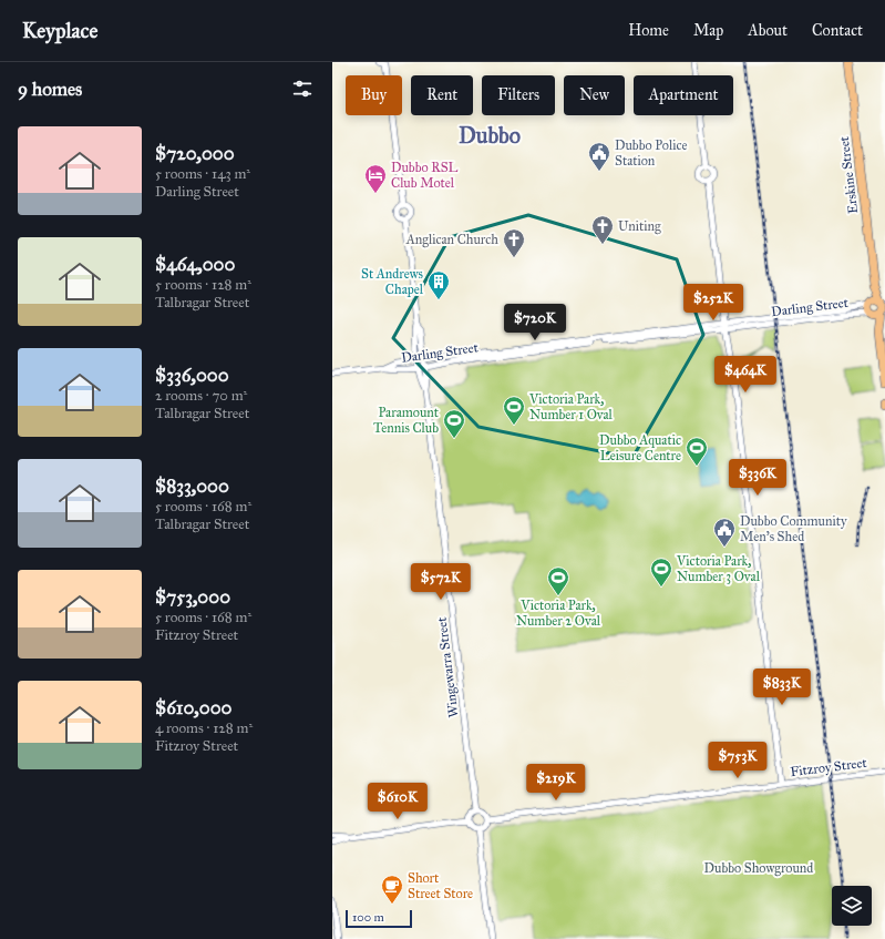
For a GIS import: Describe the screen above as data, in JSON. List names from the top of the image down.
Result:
{
  "streets": {
    "highway": ["Erskine Street"],
    "street": ["Darling Street", "Wingewarra Street", "Fitzroy Street"]
  },
  "crossings": [
    ["Erskine Street", "Darling Street"],
    ["Darling Street", "Wingewarra Street"],
    ["Wingewarra Street", "Fitzroy Street"]
  ],
  "districts": ["Dubbo"],
  "parks": ["Dubbo Showground"],
  "places": {
    "public building": ["Dubbo Police Station", "Dubbo Community Men's Shed"],
    "hotel": ["Dubbo RSL Club Motel"],
    "church": ["Uniting", "Anglican Church"],
    "building": ["St Andrews Chapel"],
    "sports": [
      "Victoria Park, Number 1 Oval",
      "Paramount Tennis Club",
      "Dubbo Aquatic Leisure Centre",
      "Victoria Park, Number 3 Oval",
      "Victoria Park, Number 2 Oval"
    ],
    "cafe": ["Short Street Store"]
  },
  "scale_bar": "100 m",
  "page": {
    "header": "Keyplace",
    "nav": [
      "Home",
      "Map",
      "About",
      "Contact"
    ],
    "heading": "9 homes",
    "chip": [
      "Buy",
      "Rent",
      "Filters",
      "New",
      "Apartment"
    ],
    "list": [
      {
        "name": "$720,000",
        "note": "5 rooms · 143 m² · Darling Street"
      },
      {
        "name": "$464,000",
        "note": "5 rooms · 128 m² · Talbragar Street"
      },
      {
        "name": "$336,000",
        "note": "2 rooms · 70 m² · Talbragar Street"
      },
      {
        "name": "$833,000",
        "note": "5 rooms · 168 m² · Talbragar Street"
      },
      {
        "name": "$753,000",
        "note": "5 rooms · 168 m² · Fitzroy Street"
      },
      {
        "name": "$610,000",
        "note": "4 rooms · 128 m² · Fitzroy Street"
      }
    ],
    "price": [
      "$252K",
      "$720K",
      "$464K",
      "$336K",
      "$572K",
      "$833K",
      "$753K",
      "$219K",
      "$610K"
    ],
    "scale": "100 m"
  }
}
